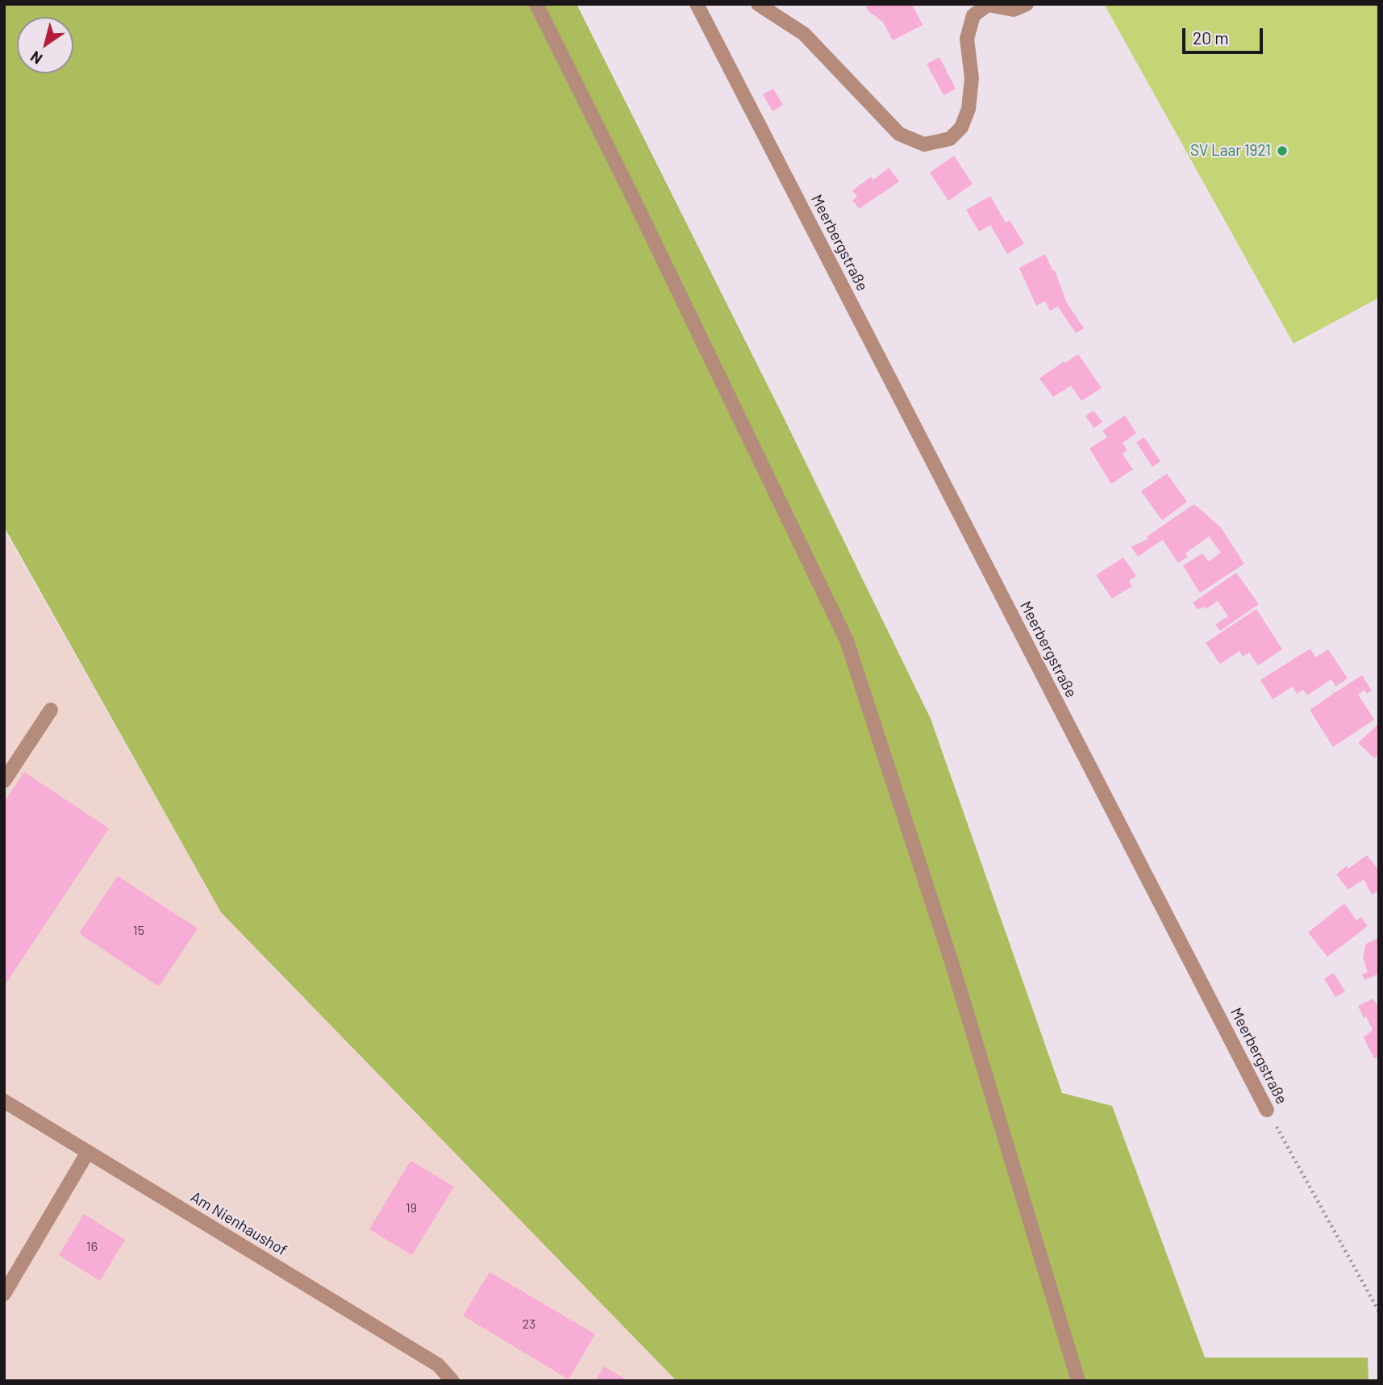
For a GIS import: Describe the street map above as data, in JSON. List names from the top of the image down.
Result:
{
  "streets": {
    "street": ["Meerbergstraße", "Am Nienhaushof"]
  },
  "places": ["SV Laar 1921"],
  "house_numbers": [
    "15",
    "19",
    "16",
    "23"
  ],
  "scale_bar": "20 m",
  "north": "bottom left"
}
